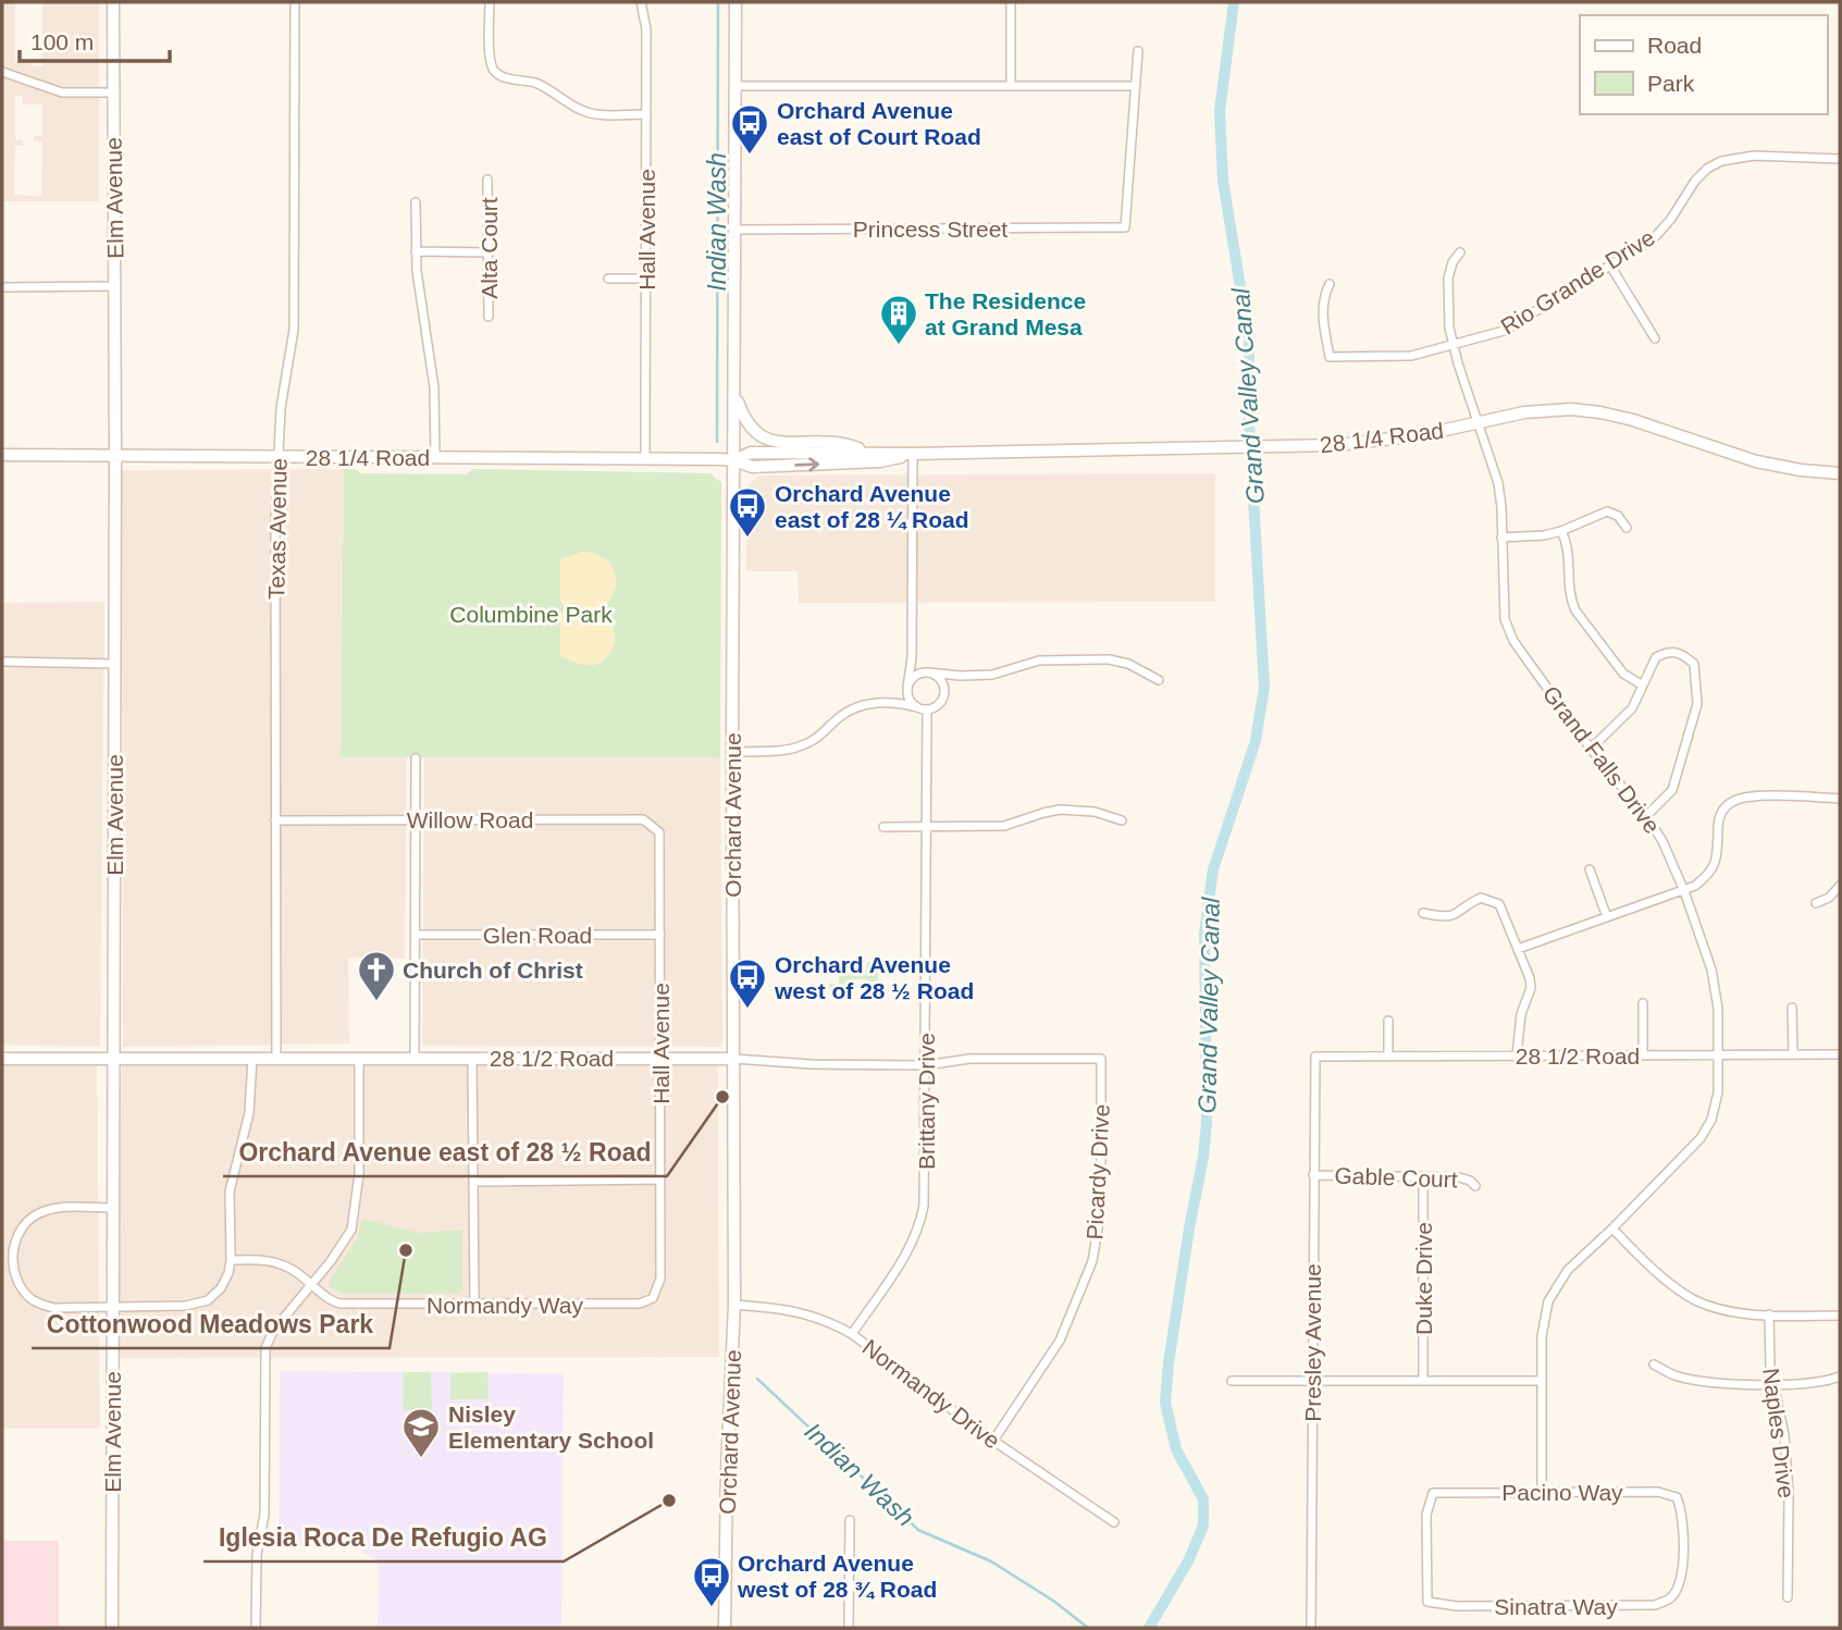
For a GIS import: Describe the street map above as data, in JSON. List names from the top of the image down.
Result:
{
  "streets": {
    "street": [
      "Elm Avenue",
      "Princess Street",
      "Hall Avenue",
      "Alta Court",
      "Rio Grande Drive",
      "28 1/4 Road",
      "Texas Avenue",
      "Grand Falls Drive",
      "Orchard Avenue",
      "Willow Road",
      "Glen Road",
      "28 1/2 Road",
      "Brittany Drive",
      "Picardy Drive",
      "Gable Court",
      "Duke Drive",
      "Normandy Way",
      "Presley Avenue",
      "Normandy Drive",
      "Naples Drive",
      "Pacino Way",
      "Sinatra Way"
    ]
  },
  "crossings": [
    ["Elm Avenue", "28 1/4 Road"],
    ["Elm Avenue", "28 1/2 Road"],
    ["Princess Street", "Orchard Avenue"],
    ["Hall Avenue", "28 1/4 Road"],
    ["Hall Avenue", "Willow Road"],
    ["Hall Avenue", "Glen Road"],
    ["Hall Avenue", "28 1/2 Road"],
    ["Hall Avenue", "Normandy Way"],
    ["Rio Grande Drive", "Grand Falls Drive"],
    ["28 1/4 Road", "Texas Avenue"],
    ["28 1/4 Road", "Grand Falls Drive"],
    ["28 1/4 Road", "Orchard Avenue"],
    ["Texas Avenue", "Willow Road"],
    ["Texas Avenue", "28 1/2 Road"],
    ["Grand Falls Drive", "28 1/2 Road"],
    ["Grand Falls Drive", "Pacino Way"],
    ["Orchard Avenue", "28 1/2 Road"],
    ["Orchard Avenue", "Normandy Drive"],
    ["28 1/2 Road", "Brittany Drive"],
    ["28 1/2 Road", "Picardy Drive"],
    ["28 1/2 Road", "Presley Avenue"],
    ["Brittany Drive", "Normandy Drive"],
    ["Picardy Drive", "Normandy Drive"],
    ["Gable Court", "Duke Drive"],
    ["Gable Court", "Presley Avenue"],
    ["Pacino Way", "Sinatra Way"]
  ],
  "water": ["Indian Wash", "Grand Valley Canal"],
  "parks": ["Columbine Park"],
  "places": {
    "bus stop": [
      "Orchard Avenue east of Court Road",
      "Orchard Avenue east of 28 ¼ Road",
      "Orchard Avenue west of 28 ½ Road",
      "Orchard Avenue west of 28 ¾ Road"
    ],
    "building": ["The Residence at Grand Mesa"],
    "church": ["Church of Christ"],
    "other": ["Orchard Avenue east of 28 ½ Road", "Cottonwood Meadows Park", "Iglesia Roca De Refugio AG"],
    "school or university": ["Nisley Elementary School"]
  },
  "legend": ["Road", "Park"],
  "scale_bar": "100 m"
}
